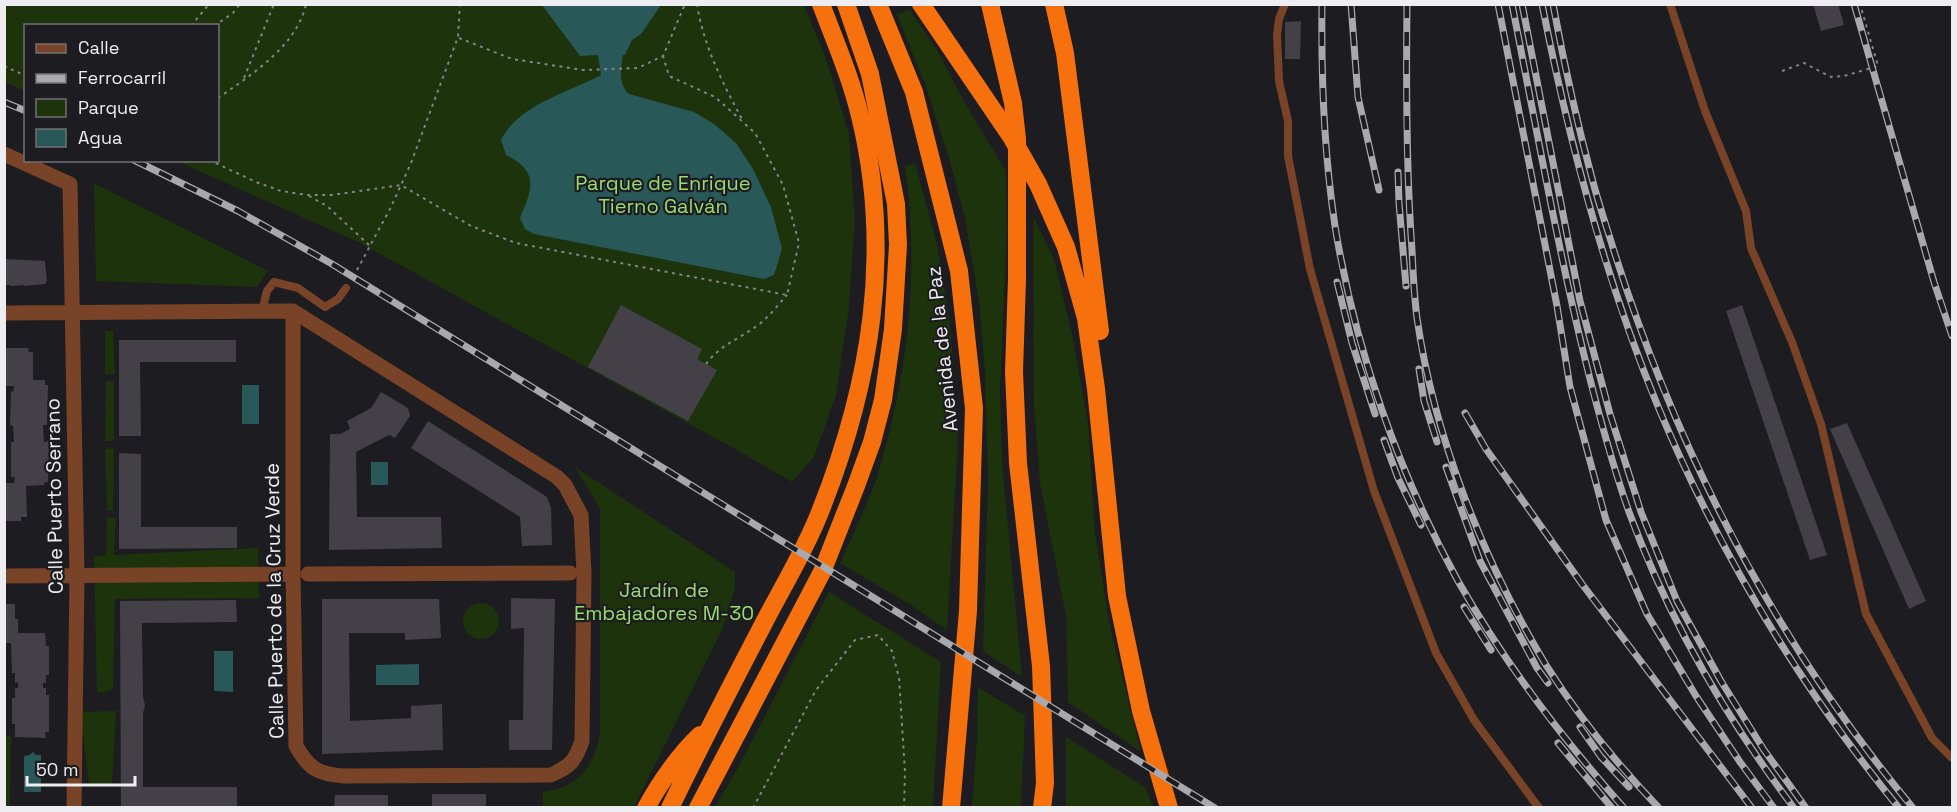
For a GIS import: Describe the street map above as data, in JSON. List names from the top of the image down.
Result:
{
  "streets": {
    "highway": ["Avenida de la Paz"],
    "street": ["Calle Puerto Serrano", "Calle Puerto de la Cruz Verde"]
  },
  "parks": ["Parque de Enrique Tierno Galván", "Jardín de Embajadores M-30"],
  "legend": [
    "Calle",
    "Ferrocarril",
    "Parque",
    "Agua"
  ],
  "scale_bar": "50 m"
}
